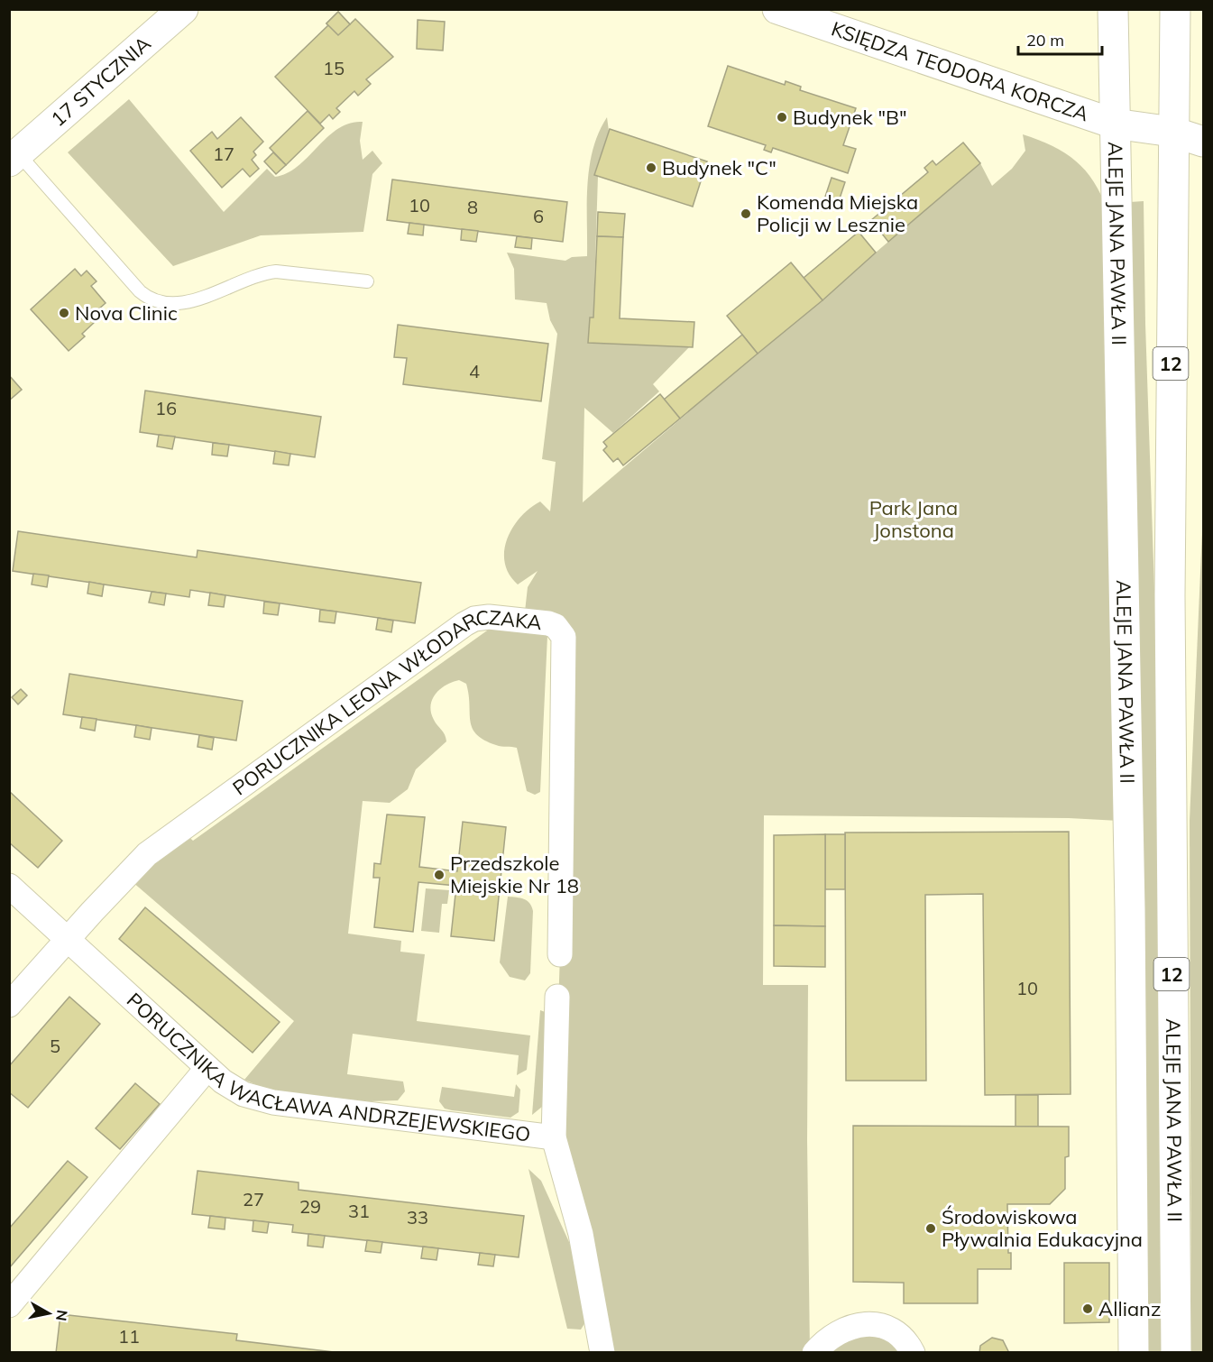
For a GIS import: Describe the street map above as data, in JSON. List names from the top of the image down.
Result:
{
  "streets": {
    "main road": [
      "KSIĘDZA TEODORA KORCZA",
      "17 STYCZNIA",
      "ALEJE JANA PAWŁA II",
      "12"
    ],
    "street": ["PORUCZNIKA LEONA WŁODARCZAKA", "PORUCZNIKA WACŁAWA ANDRZEJEWSKIEGO"]
  },
  "crossings": [
    ["KSIĘDZA TEODORA KORCZA", "ALEJE JANA PAWŁA II"],
    ["PORUCZNIKA LEONA WŁODARCZAKA", "PORUCZNIKA WACŁAWA ANDRZEJEWSKIEGO"]
  ],
  "parks": ["Park Jana Jonstona"],
  "places": [
    "Budynek \"B\"",
    "Budynek \"C\"",
    "Komenda Miejska Policji w Lesznie",
    "Nova Clinic",
    "Przedszkole Miejskie Nr 18",
    "Środowiskowa Pływalnia Edukacyjna",
    "Allianz"
  ],
  "house_numbers": [
    "15",
    "17",
    "10",
    "8",
    "6",
    "4",
    "16",
    "10",
    "5",
    "27",
    "29",
    "31",
    "33",
    "11"
  ],
  "scale_bar": "20 m",
  "north": "right"
}
